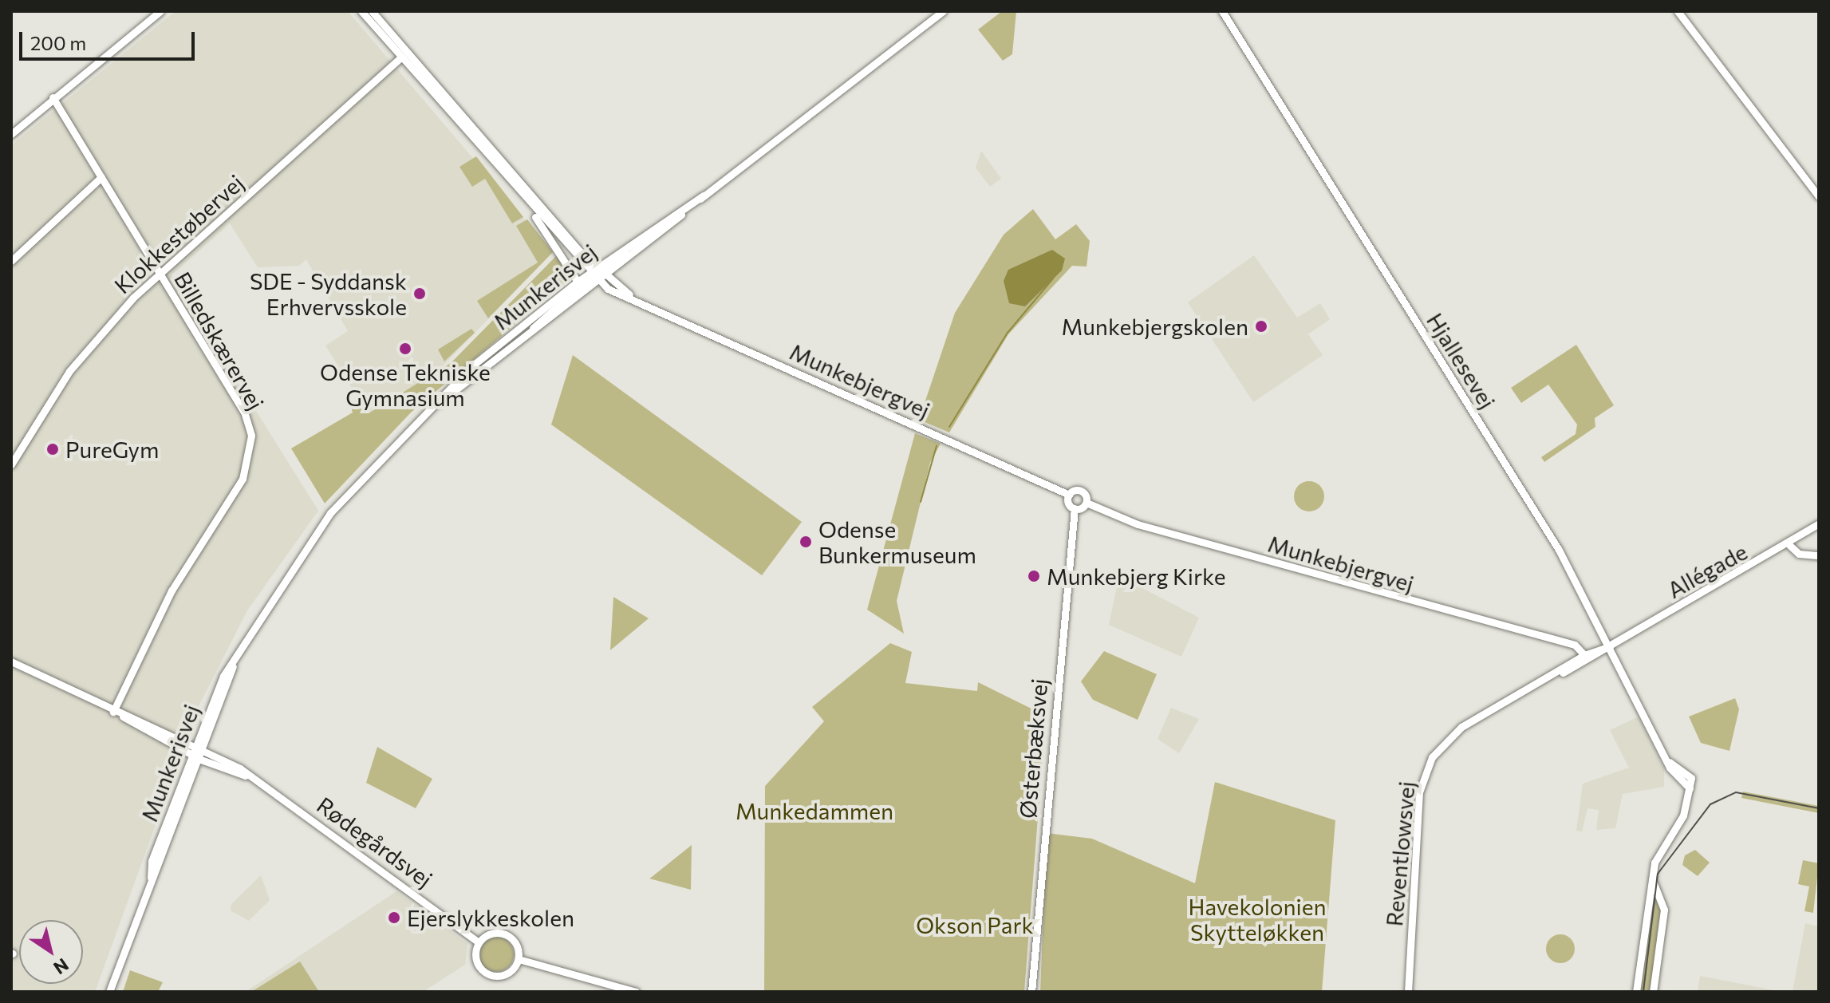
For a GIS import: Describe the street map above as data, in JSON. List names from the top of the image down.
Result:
{
  "streets": {
    "street": [
      "Klokkestøbervej",
      "Munkerisvej",
      "Billedskærervej",
      "Hjallesevej",
      "Munkebjergvej",
      "Allégade",
      "Østerbæksvej",
      "Rødegårdsvej",
      "Reventlowsvej"
    ]
  },
  "crossings": [
    ["Klokkestøbervej", "Billedskærervej"],
    ["Klokkestøbervej", "Munkebjergvej"],
    ["Munkerisvej", "Munkebjergvej"],
    ["Munkerisvej", "Rødegårdsvej"],
    ["Billedskærervej", "Rødegårdsvej"],
    ["Hjallesevej", "Allégade"],
    ["Hjallesevej", "Reventlowsvej"],
    ["Munkebjergvej", "Reventlowsvej"],
    ["Allégade", "Reventlowsvej"]
  ],
  "parks": ["Munkedammen", "Havekolonien Skytteløkken", "Okson Park"],
  "places": [
    "SDE - Syddansk Erhvervsskole",
    "Munkebjergskolen",
    "Odense Tekniske Gymnasium",
    "PureGym",
    "Odense Bunkermuseum",
    "Munkebjerg Kirke",
    "Ejerslykkeskolen"
  ],
  "scale_bar": "200 m",
  "north": "bottom right"
}
